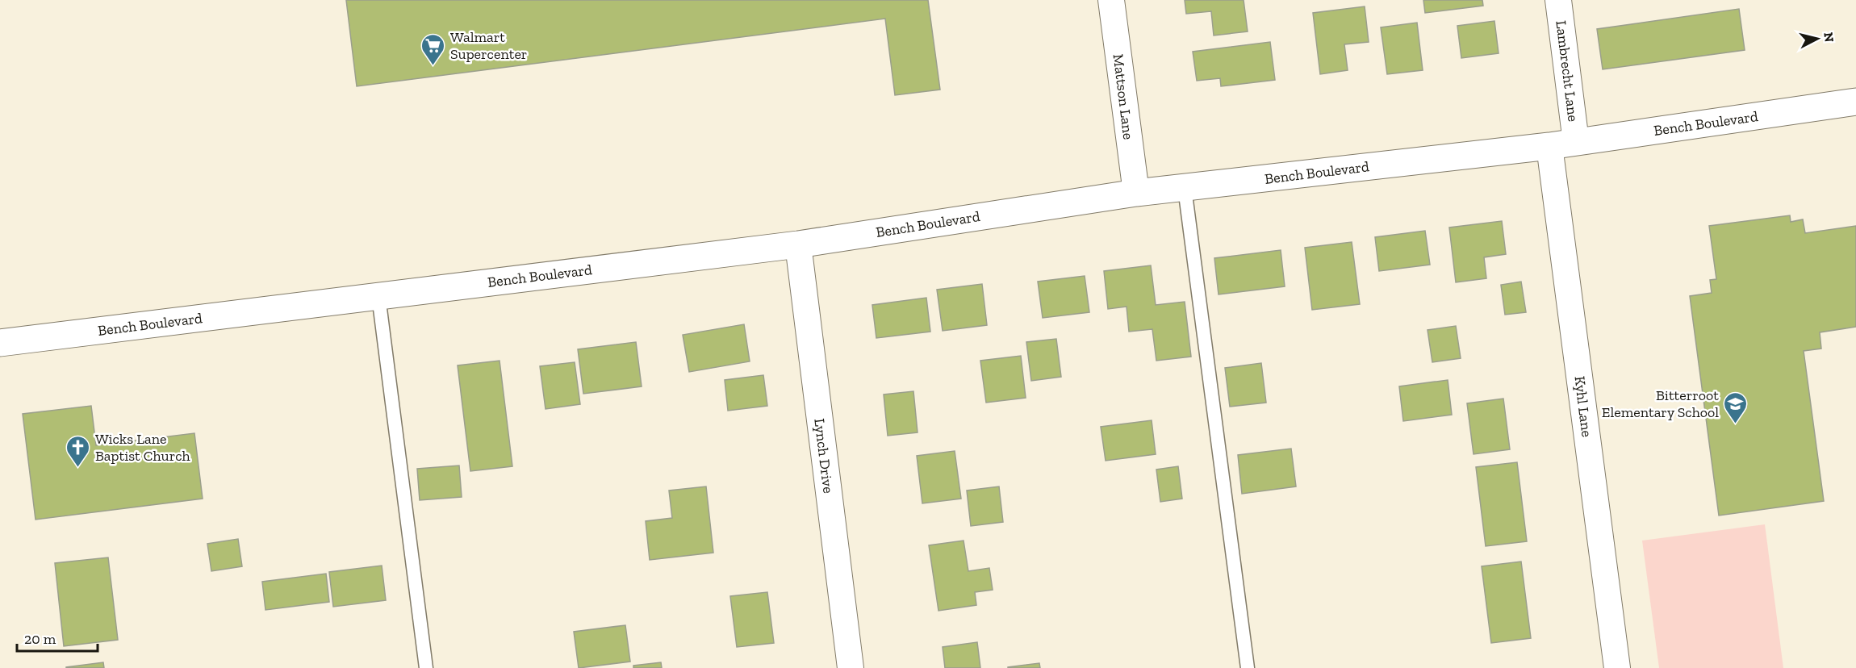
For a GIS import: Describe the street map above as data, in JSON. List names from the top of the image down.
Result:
{
  "streets": {
    "main road": ["Bench Boulevard"],
    "street": [
      "Lambrecht Lane",
      "Mattson Lane",
      "Kyhl Lane",
      "Lynch Drive"
    ]
  },
  "crossings": [
    ["Lambrecht Lane", "Bench Boulevard"],
    ["Mattson Lane", "Bench Boulevard"],
    ["Bench Boulevard", "Kyhl Lane"],
    ["Bench Boulevard", "Lynch Drive"]
  ],
  "places": {
    "supermarket": ["Walmart Supercenter"],
    "school or university": ["Bitterroot Elementary School"],
    "church": ["Wicks Lane Baptist Church"]
  },
  "scale_bar": "20 m",
  "north": "right"
}
